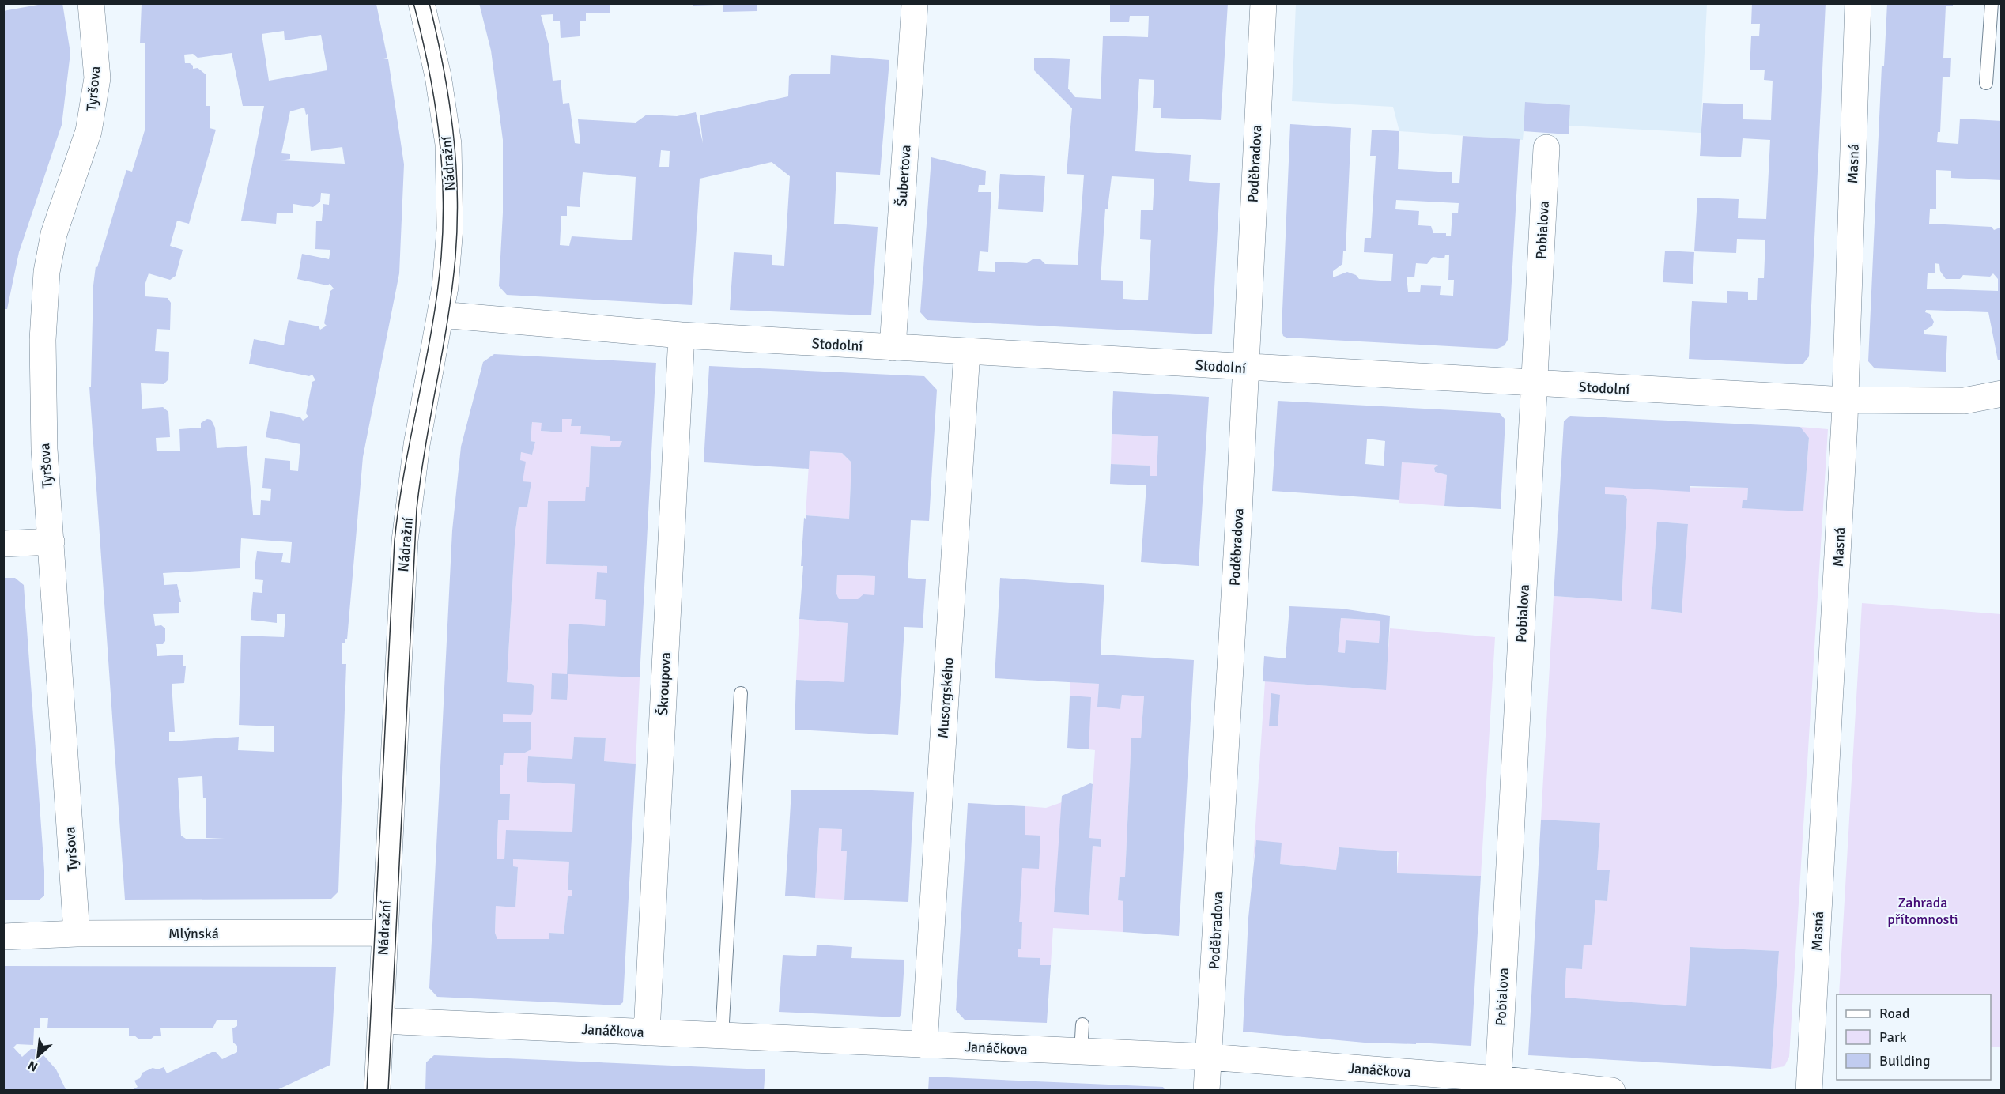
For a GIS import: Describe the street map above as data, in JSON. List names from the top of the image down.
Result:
{
  "streets": {
    "street": [
      "Tyršova",
      "Nádražní",
      "Poděbradova",
      "Masná",
      "Šubertova",
      "Pobialova",
      "Stodolní",
      "Škroupova",
      "Musorgského",
      "Mlýnská",
      "Janáčkova"
    ]
  },
  "crossings": [
    ["Tyršova", "Mlýnská"],
    ["Nádražní", "Stodolní"],
    ["Nádražní", "Mlýnská"],
    ["Nádražní", "Janáčkova"],
    ["Poděbradova", "Stodolní"],
    ["Poděbradova", "Janáčkova"],
    ["Masná", "Stodolní"],
    ["Šubertova", "Stodolní"],
    ["Pobialova", "Stodolní"],
    ["Pobialova", "Janáčkova"],
    ["Stodolní", "Škroupova"],
    ["Stodolní", "Musorgského"],
    ["Škroupova", "Janáčkova"],
    ["Musorgského", "Janáčkova"]
  ],
  "parks": ["Zahrada přítomnosti"],
  "legend": ["Road", "Park", "Building"],
  "north": "bottom left"
}
